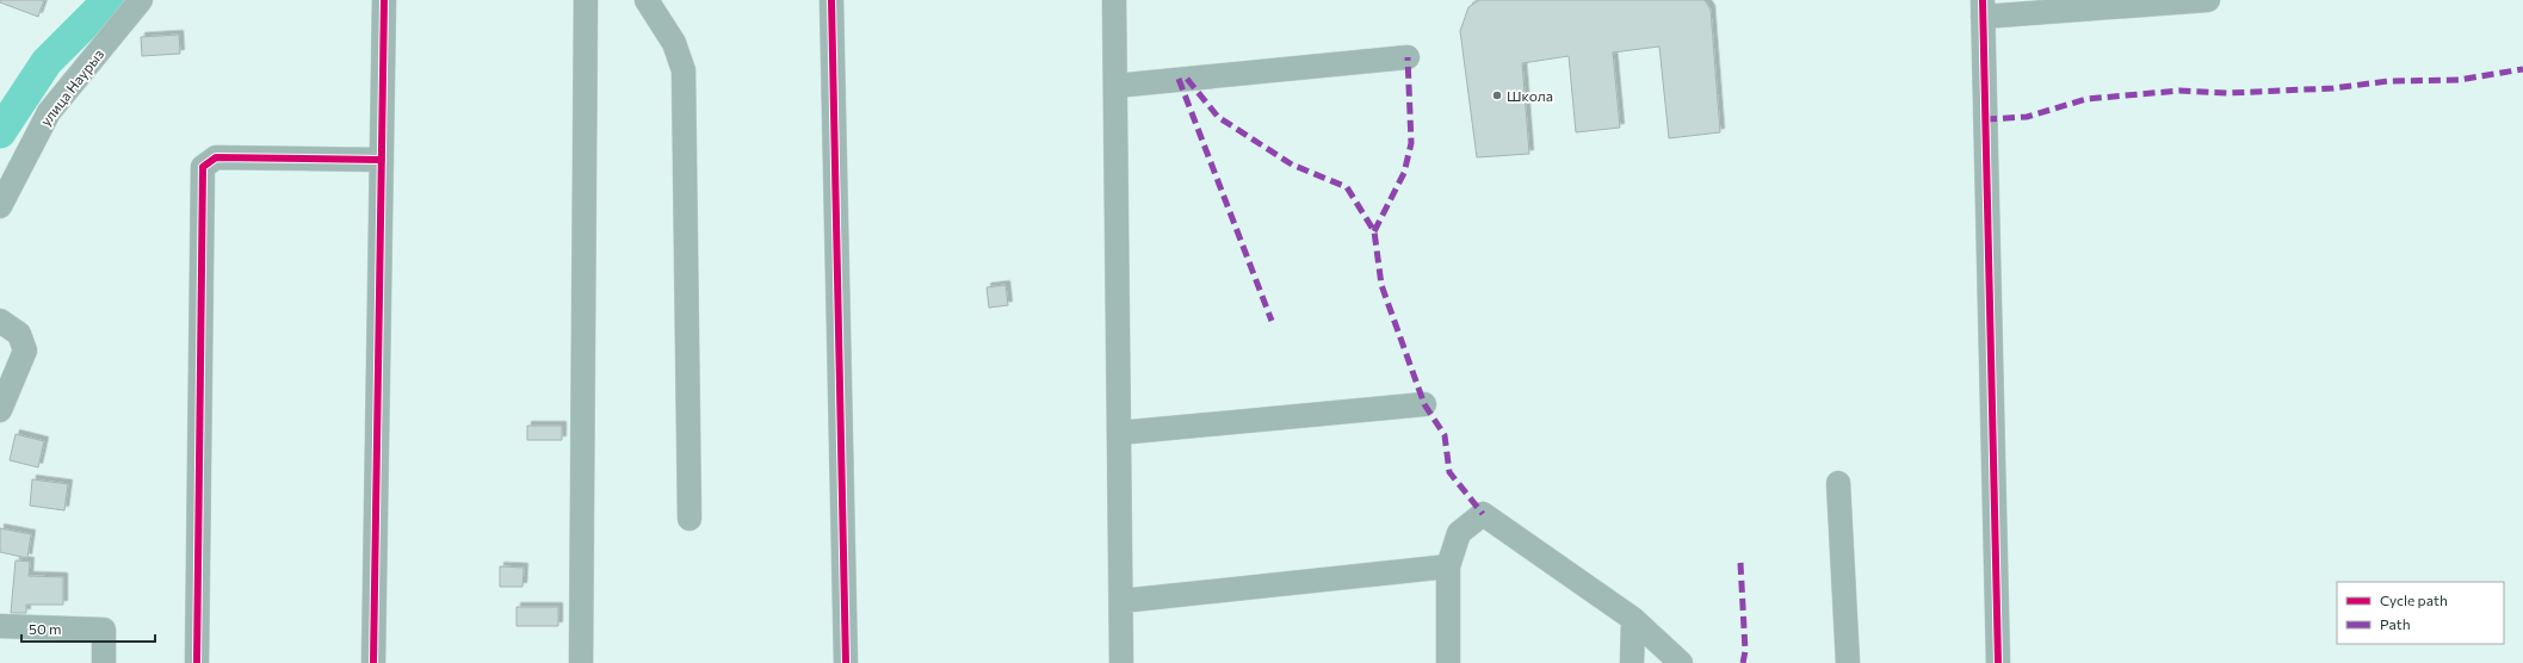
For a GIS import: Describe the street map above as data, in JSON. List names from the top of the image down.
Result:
{
  "streets": {
    "street": ["улица Наурыз"]
  },
  "places": ["Школа"],
  "legend": ["Cycle path", "Path"],
  "scale_bar": "50 m"
}
